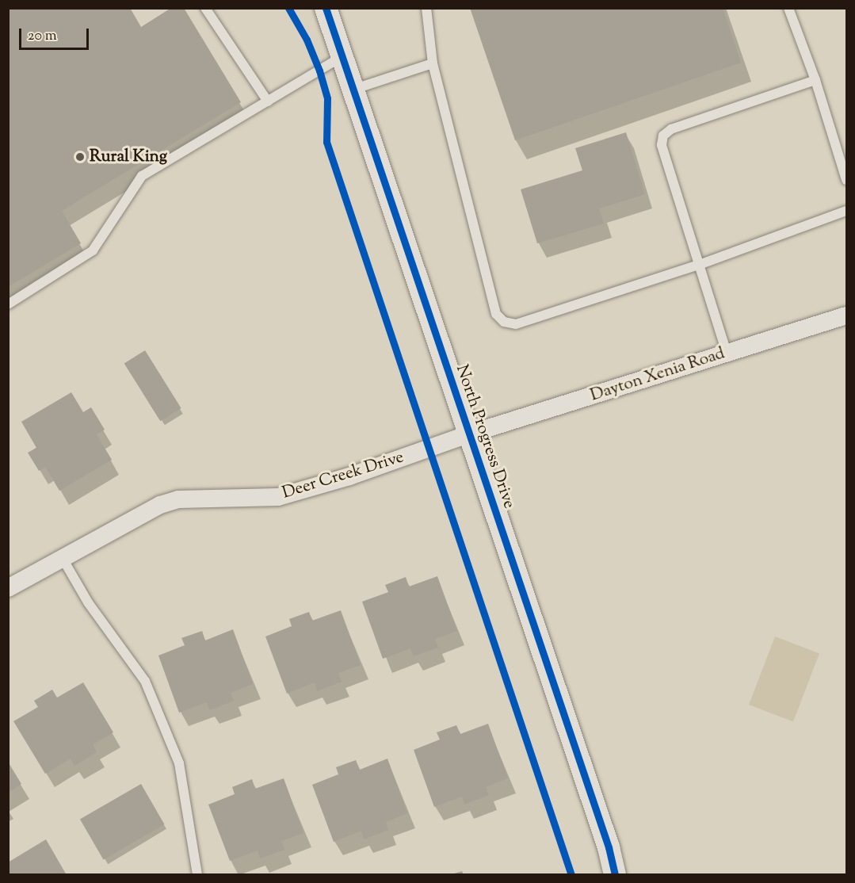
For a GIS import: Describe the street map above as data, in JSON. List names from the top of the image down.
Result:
{
  "streets": {
    "street": ["Dayton Xenia Road", "North Progress Drive", "Deer Creek Drive"]
  },
  "crossings": [
    ["Dayton Xenia Road", "North Progress Drive"],
    ["Dayton Xenia Road", "Deer Creek Drive"],
    ["North Progress Drive", "Deer Creek Drive"]
  ],
  "places": ["Rural King"],
  "scale_bar": "20 m"
}
